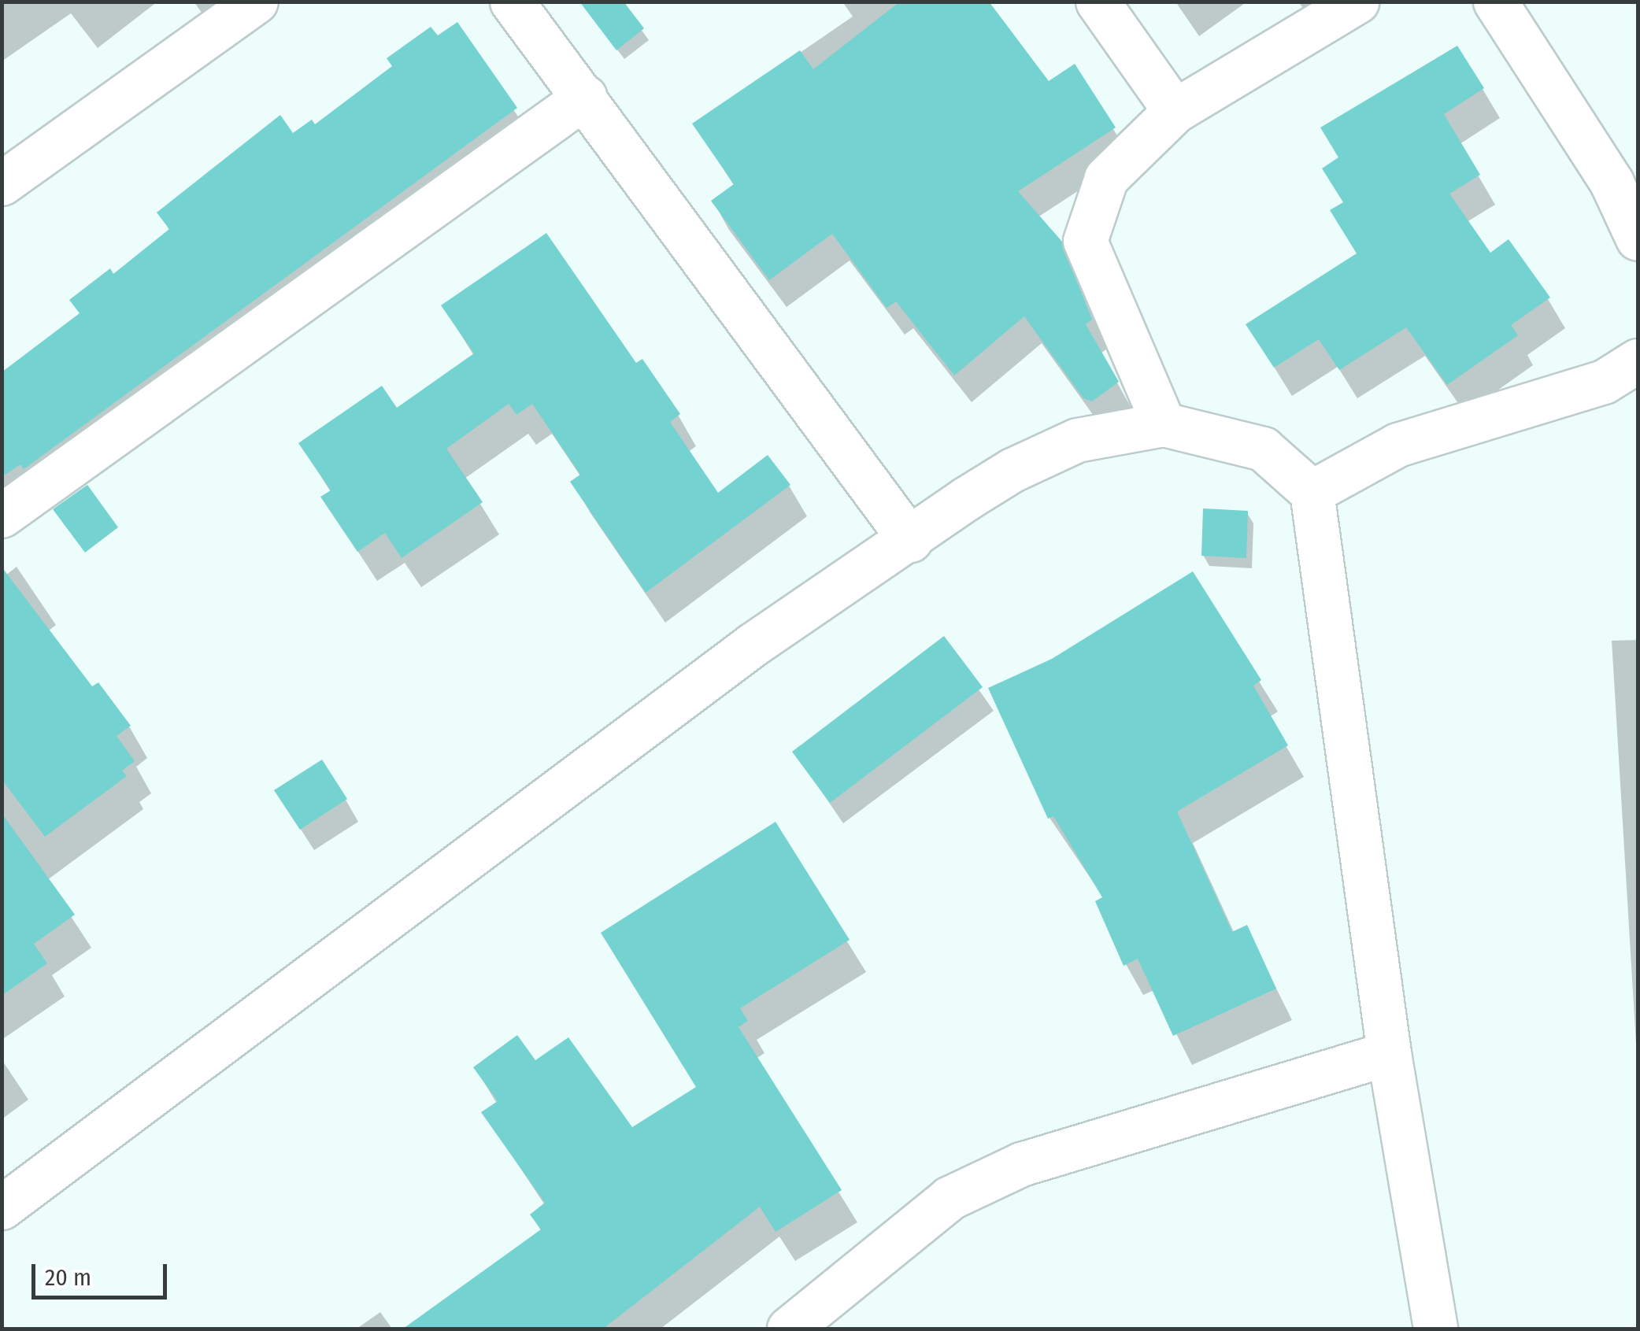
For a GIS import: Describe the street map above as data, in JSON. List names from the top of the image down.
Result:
{
  "scale_bar": "20 m"
}
